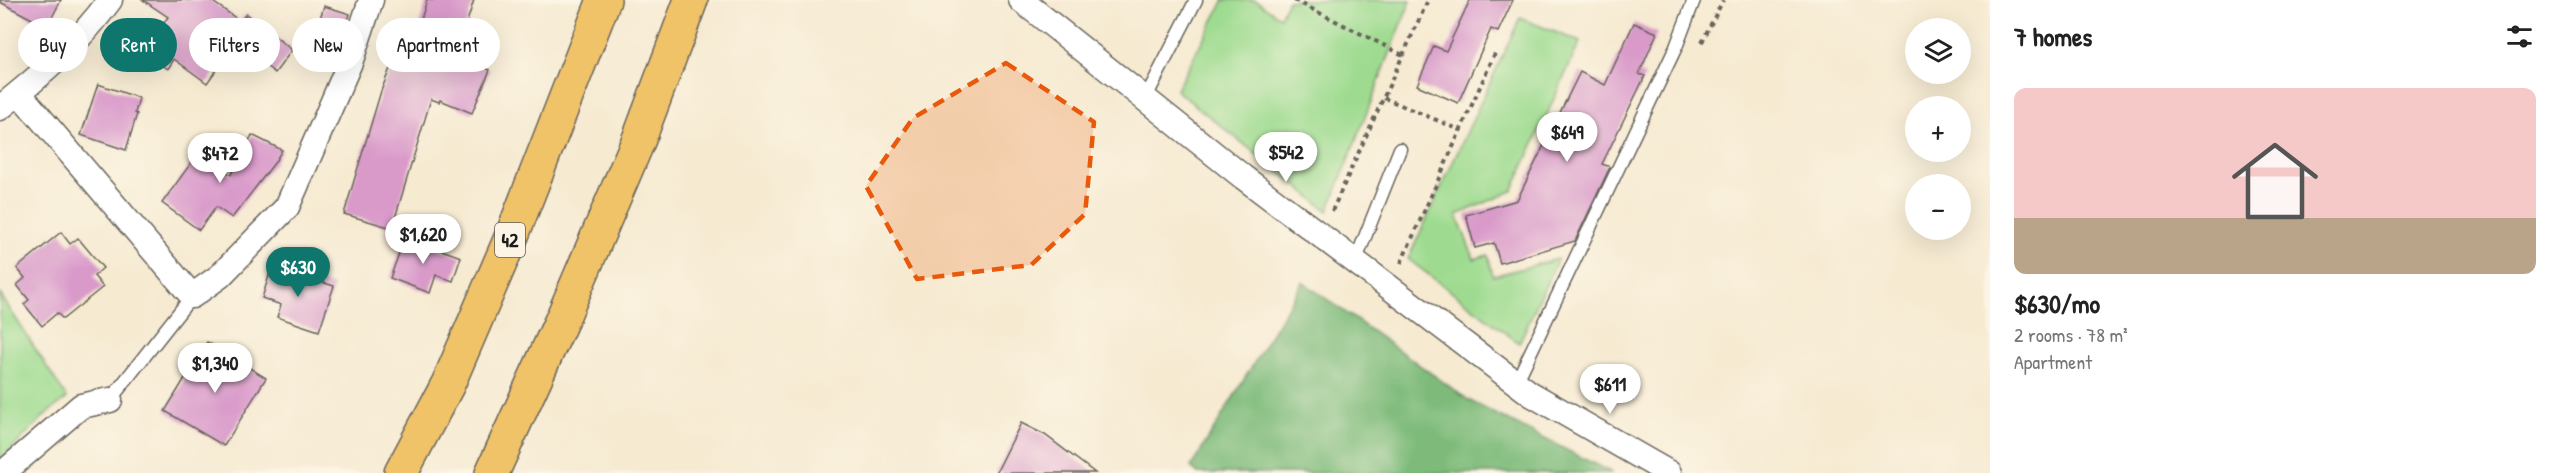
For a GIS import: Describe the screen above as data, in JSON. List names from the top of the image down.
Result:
{
  "streets": {
    "highway": ["42"]
  },
  "page": {
    "heading": "7 homes",
    "map_buttons": ["+", "−"],
    "chip": [
      "Buy",
      "Rent",
      "Filters",
      "New",
      "Apartment"
    ],
    "list": [
      {
        "name": "$630/mo",
        "note": "2 rooms · 78 m² · Apartment"
      }
    ],
    "price": [
      "$649",
      "$542",
      "$472",
      "$1,620",
      "$630",
      "$1,340",
      "$611"
    ]
  }
}
